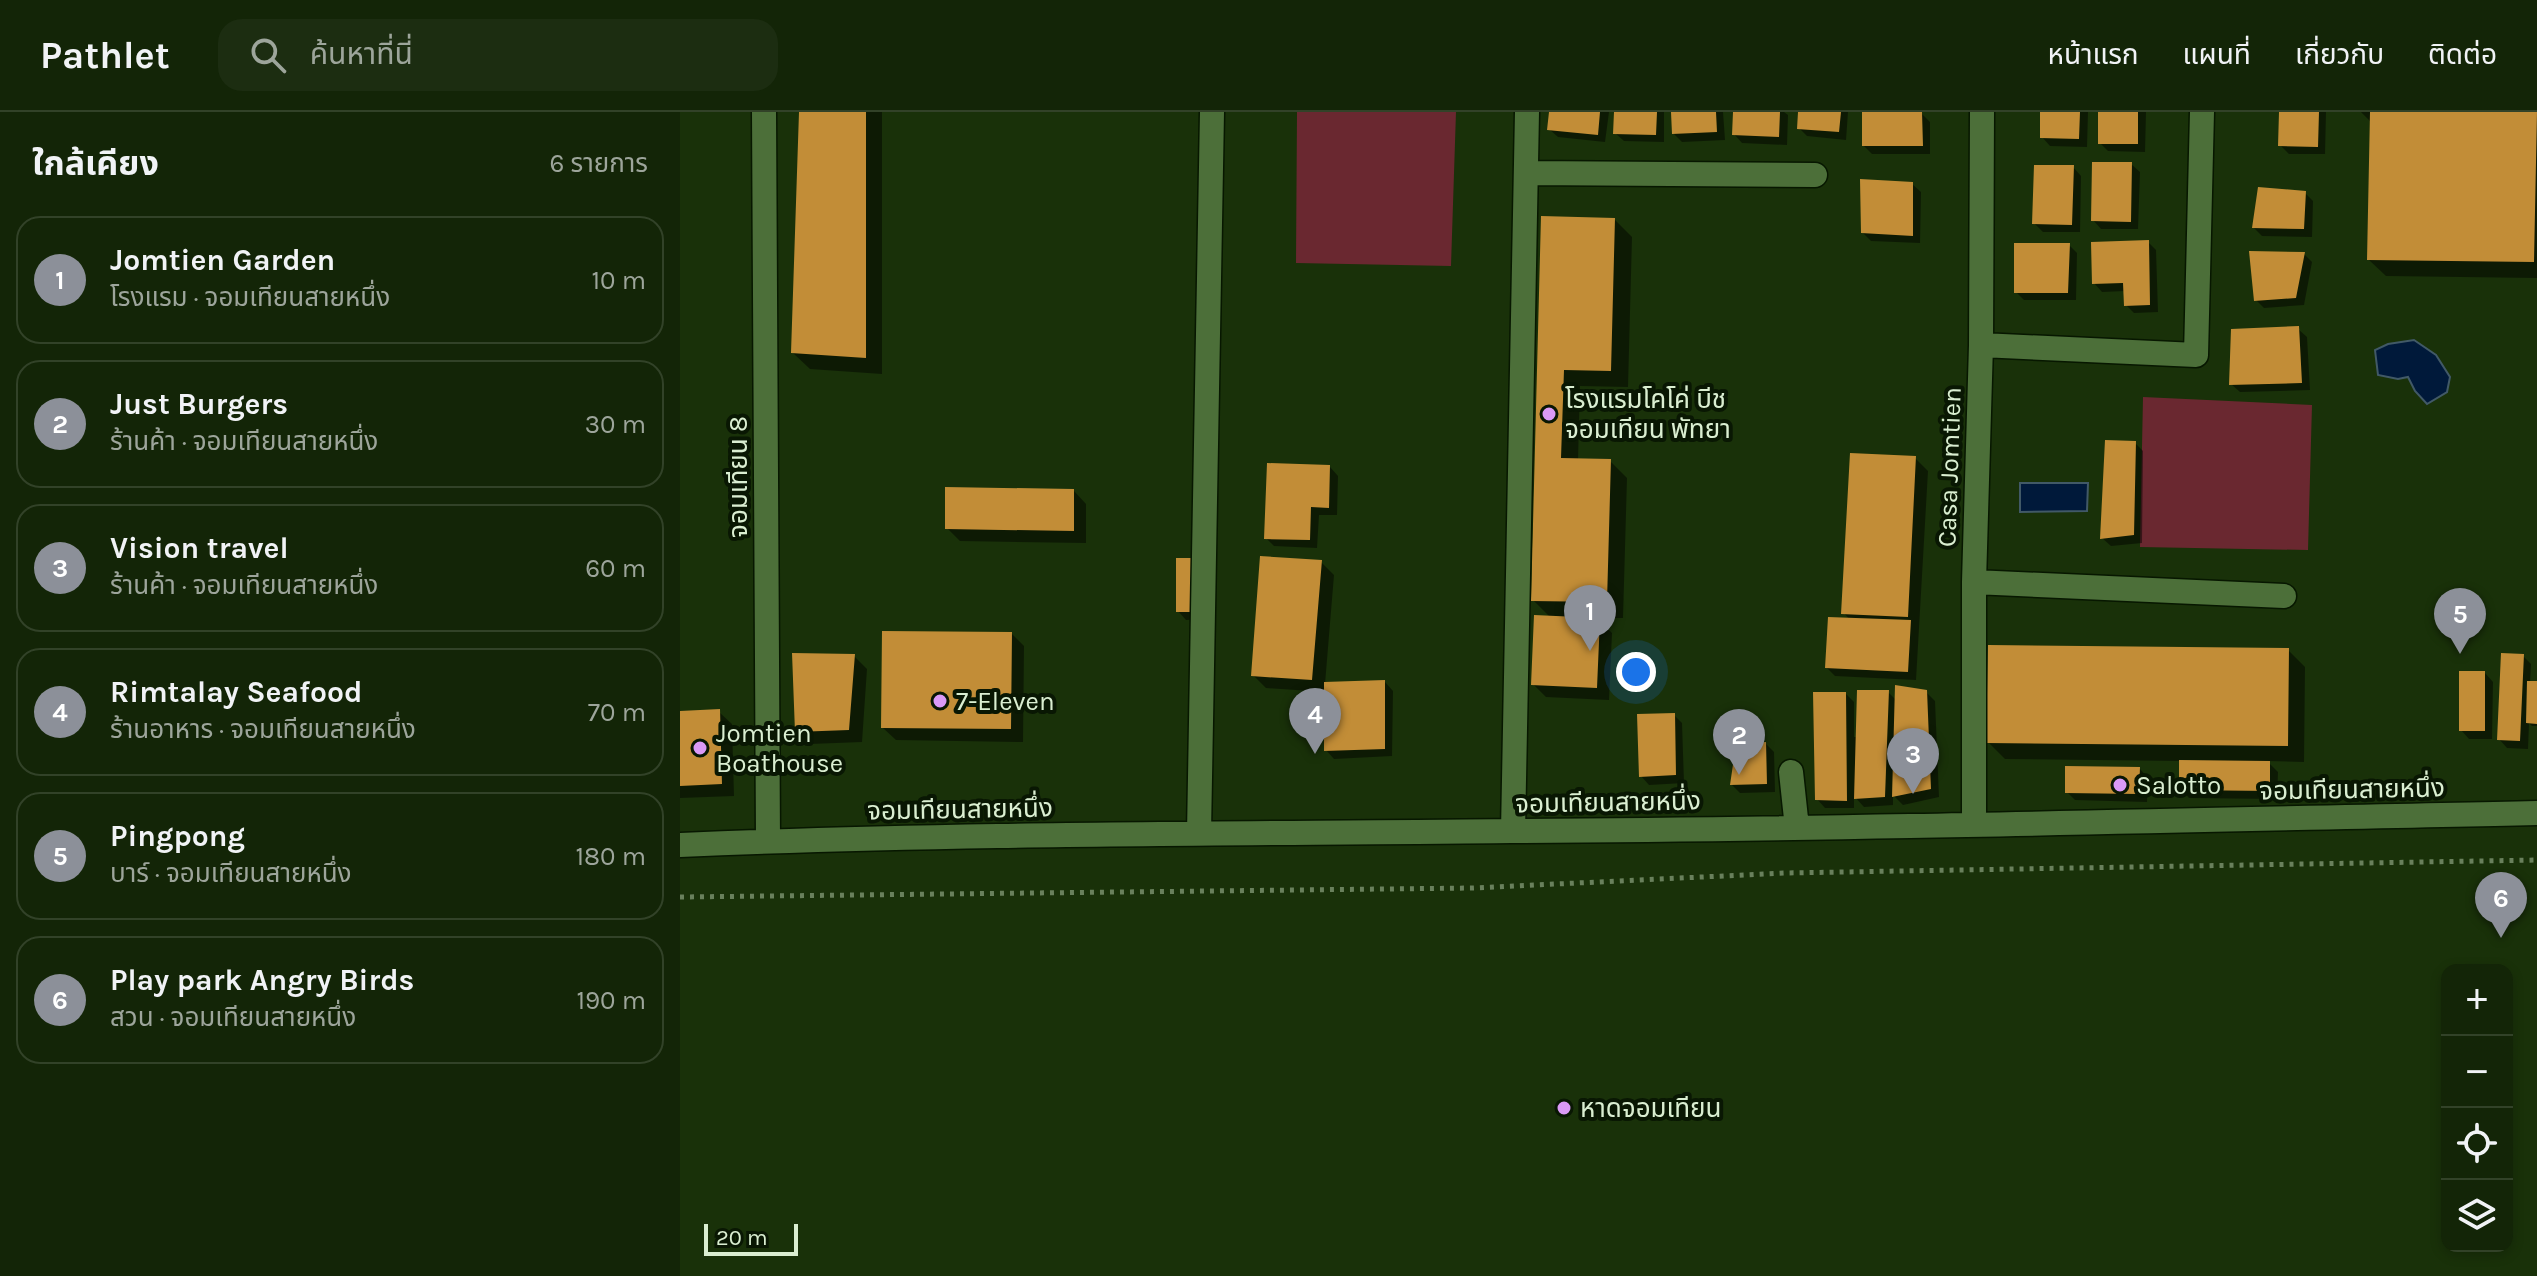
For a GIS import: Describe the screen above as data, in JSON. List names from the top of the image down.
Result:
{
  "streets": {
    "street": ["Casa Jomtien", "จอมเทียน 8", "จอมเทียนสายหนึ่ง"]
  },
  "crossings": [
    ["Casa Jomtien", "จอมเทียนสายหนึ่ง"],
    ["จอมเทียน 8", "จอมเทียนสายหนึ่ง"]
  ],
  "places": [
    "โรงแรมโคโค่ บีช จอมเทียน พัทยา",
    "7-Eleven",
    "Jomtien Boathouse",
    "Salotto",
    "หาดจอมเทียน"
  ],
  "scale_bar": "20 m",
  "page": {
    "header": "Pathlet",
    "search": "ค้นหาที่นี่",
    "nav": [
      "หน้าแรก",
      "แผนที่",
      "เกี่ยวกับ",
      "ติดต่อ"
    ],
    "heading": ["ใกล้เคียง", "6 รายการ"],
    "list": [
      {
        "mark": "1",
        "name": "Jomtien Garden",
        "note": "โรงแรม · จอมเทียนสายหนึ่ง",
        "value": "10 m"
      },
      {
        "mark": "2",
        "name": "Just Burgers",
        "note": "ร้านค้า · จอมเทียนสายหนึ่ง",
        "value": "30 m"
      },
      {
        "mark": "3",
        "name": "Vision travel",
        "note": "ร้านค้า · จอมเทียนสายหนึ่ง",
        "value": "60 m"
      },
      {
        "mark": "4",
        "name": "Rimtalay Seafood",
        "note": "ร้านอาหาร · จอมเทียนสายหนึ่ง",
        "value": "70 m"
      },
      {
        "mark": "5",
        "name": "Pingpong",
        "note": "บาร์ · จอมเทียนสายหนึ่ง",
        "value": "180 m"
      },
      {
        "mark": "6",
        "name": "Play park Angry Birds",
        "note": "สวน · จอมเทียนสายหนึ่ง",
        "value": "190 m"
      }
    ],
    "pins": [
      "1",
      "5",
      "4",
      "2",
      "3",
      "6"
    ],
    "map_buttons": ["+", "−"],
    "scale": "20 m"
  }
}
